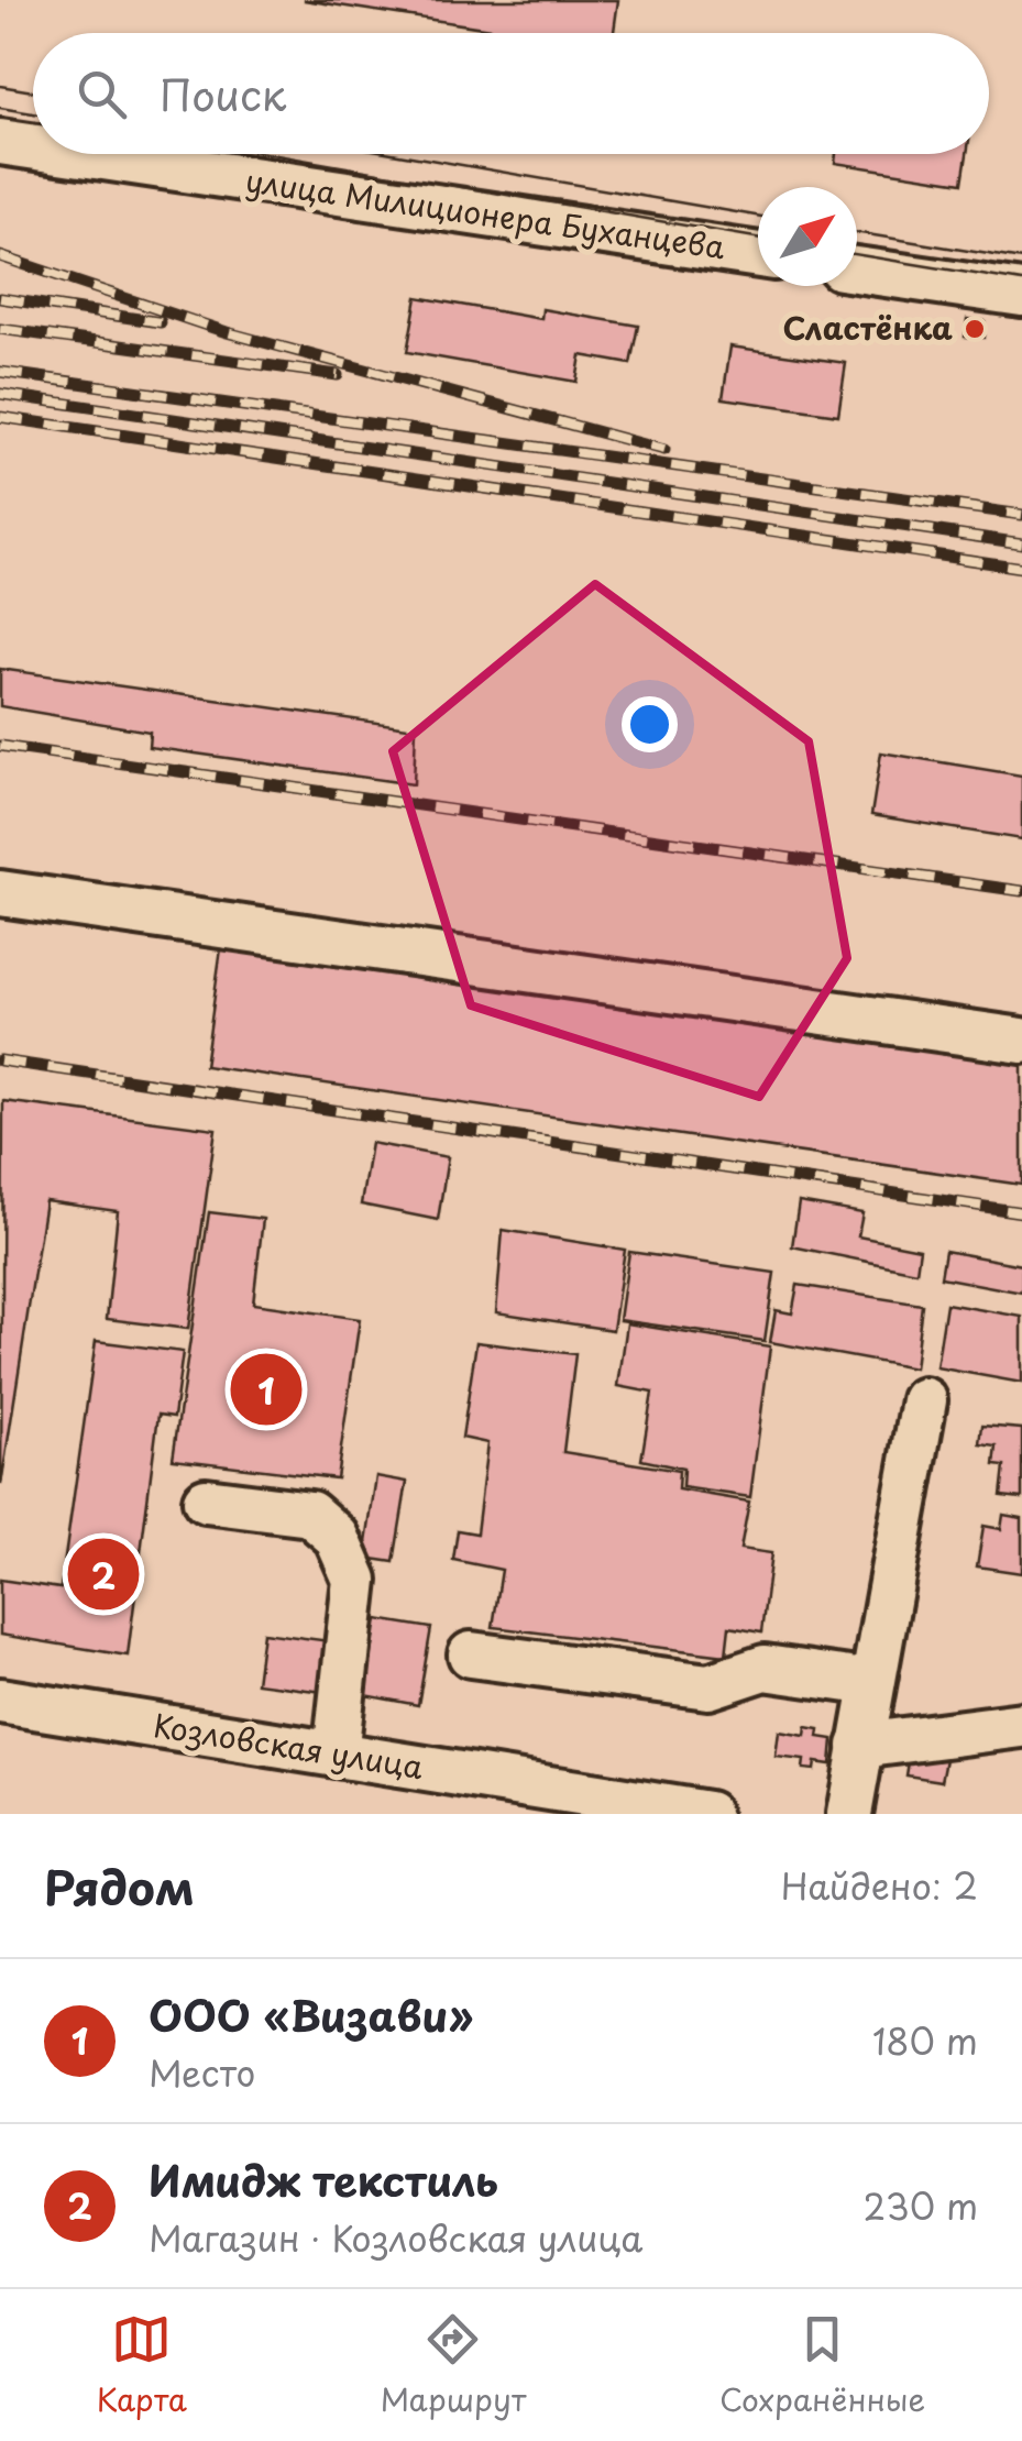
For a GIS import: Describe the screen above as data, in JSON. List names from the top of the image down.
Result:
{
  "streets": {
    "street": ["улица Милиционера Буханцева", "Козловская улица"]
  },
  "places": ["Сластёнка"],
  "north": "top right",
  "page": {
    "search": "Поиск",
    "pins": ["1", "2"],
    "heading": ["Рядом", "Найдено: 2"],
    "list": [
      {
        "mark": "1",
        "name": "ООО «Визави»",
        "note": "Место",
        "value": "180 m"
      },
      {
        "mark": "2",
        "name": "Имидж текстиль",
        "note": "Магазин · Козловская улица",
        "value": "230 m"
      }
    ],
    "nav": ["Карта", "Маршрут", "Сохранённые"]
  }
}
